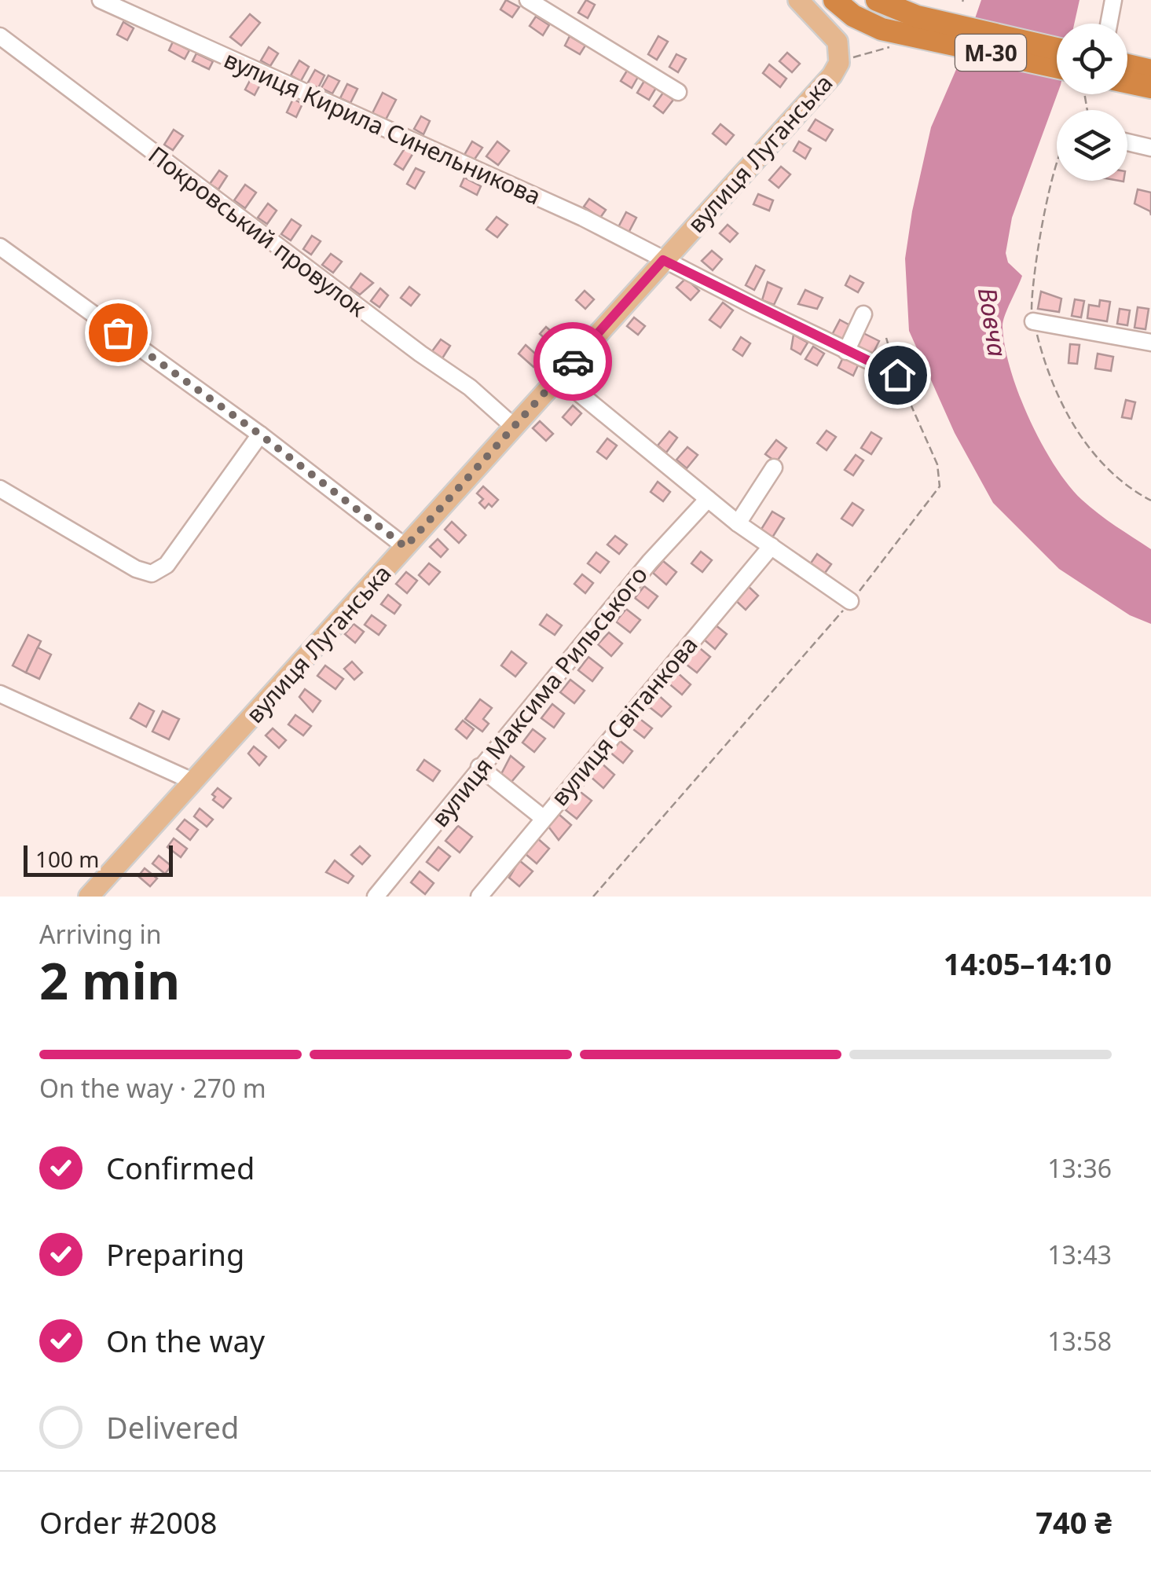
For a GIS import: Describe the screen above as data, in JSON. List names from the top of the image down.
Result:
{
  "streets": {
    "highway": ["М-30"],
    "main road": ["вулиця Луганська"],
    "street": [
      "вулиця Кирила Синельникова",
      "Покровський провулок",
      "вулиця Максима Рильського",
      "вулиця Світанкова"
    ]
  },
  "crossings": [
    ["вулиця Кирила Синельникова", "вулиця Луганська"],
    ["вулиця Луганська", "Покровський провулок"]
  ],
  "water": ["Вовча"],
  "scale_bar": "100 m",
  "page": {
    "scale": "100 m",
    "heading": ["2 min", "Arriving in", "14:05–14:10"],
    "panel": ["Order #2008", "740 ₴"],
    "bar": "On the way · 270 m",
    "list": [
      ["Confirmed", "13:36"],
      ["Preparing", "13:43"],
      ["On the way", "13:58"],
      "Delivered"
    ]
  }
}
